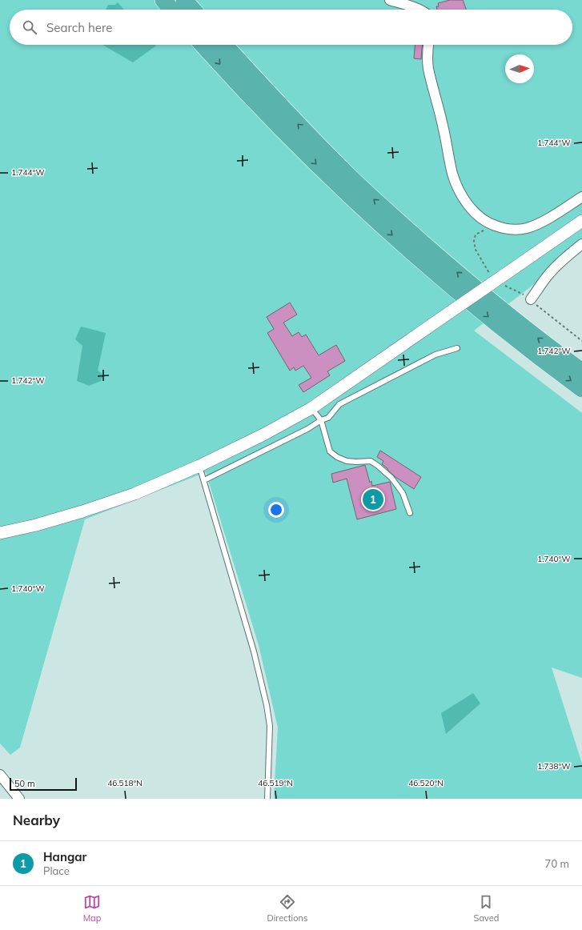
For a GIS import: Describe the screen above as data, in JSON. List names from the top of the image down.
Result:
{
  "scale_bar": "50 m",
  "north": "right",
  "page": {
    "search": "Search here",
    "pins": "1",
    "scale": "50 m",
    "heading": "Nearby",
    "list": [
      {
        "mark": "1",
        "name": "Hangar",
        "note": "Place",
        "value": "70 m"
      }
    ],
    "nav": ["Map", "Directions", "Saved"]
  },
  "coordinates": [
    "1.744°W",
    "1.742°W",
    "1.740°W",
    "1.738°W",
    "46.518°N",
    "46.519°N",
    "46.520°N"
  ]
}
